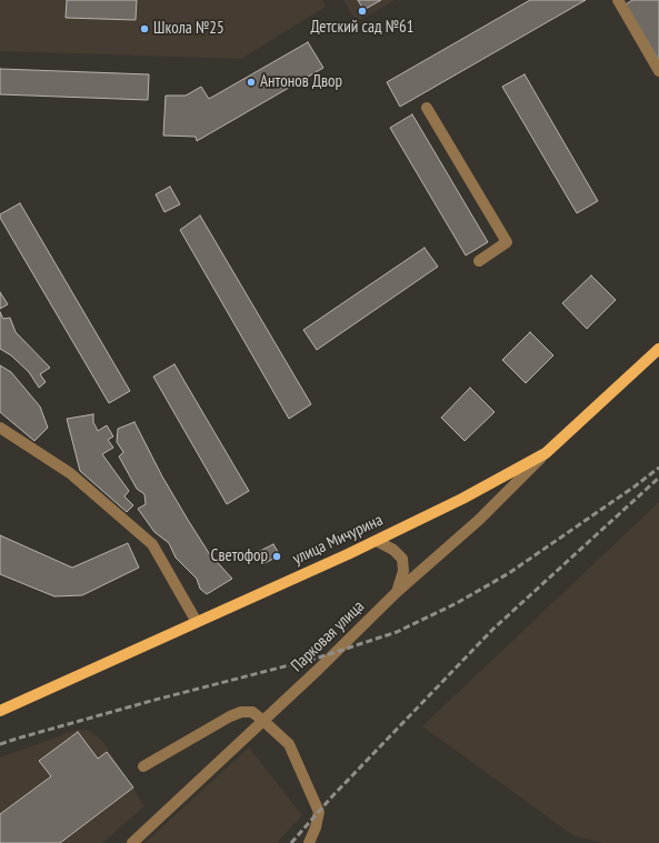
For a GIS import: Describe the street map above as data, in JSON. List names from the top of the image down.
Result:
{
  "streets": {
    "main road": ["улица Мичурина"],
    "street": ["Парковая улица"]
  },
  "crossings": [
    ["улица Мичурина", "Парковая улица"]
  ],
  "places": [
    "Детский сад №61",
    "Школа №25",
    "Антонов Двор",
    "Светофор"
  ]
}
